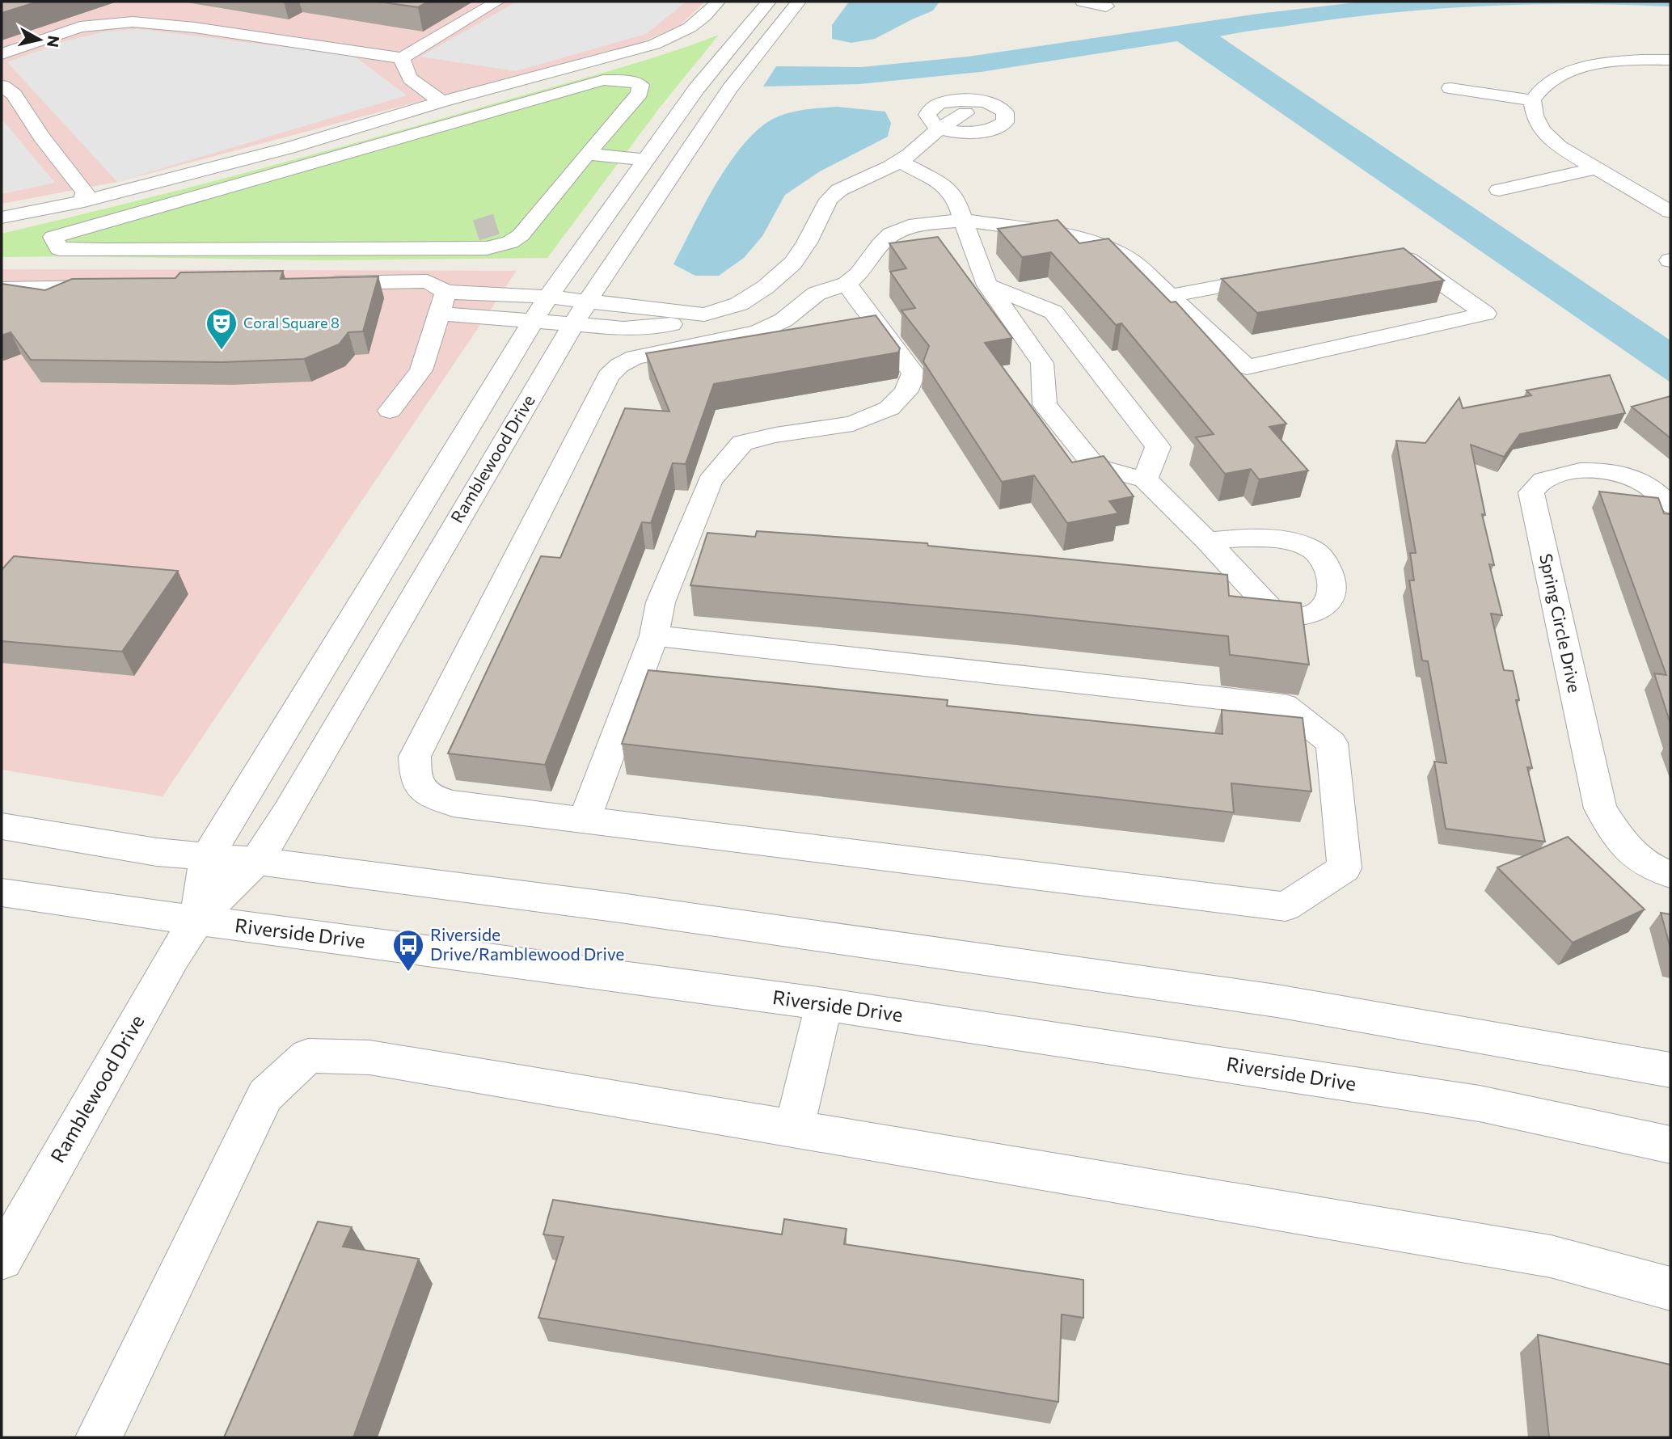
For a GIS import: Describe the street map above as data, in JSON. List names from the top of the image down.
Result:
{
  "streets": {
    "street": ["Ramblewood Drive", "Spring Circle Drive", "Riverside Drive"]
  },
  "crossings": [
    ["Ramblewood Drive", "Riverside Drive"]
  ],
  "places": {
    "theatre": ["Coral Square 8"],
    "bus stop": ["Riverside Drive/Ramblewood Drive"]
  },
  "north": "right"
}
